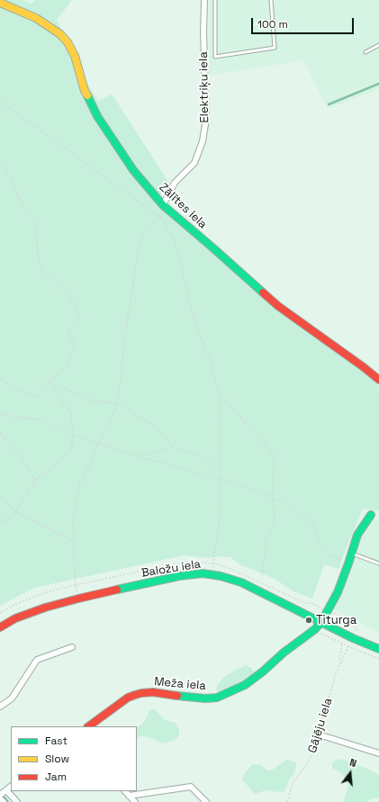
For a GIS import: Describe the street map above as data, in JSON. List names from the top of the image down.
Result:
{
  "streets": {
    "street": [
      "Elektriķu iela",
      "Zālītes iela",
      "Baložu iela",
      "Meža iela"
    ],
    "path": ["Gājēju iela"]
  },
  "crossings": [
    ["Elektriķu iela", "Zālītes iela"],
    ["Baložu iela", "Meža iela"]
  ],
  "places": ["Titurga"],
  "legend": ["Fast", "Slow", "Jam"],
  "scale_bar": "100 m",
  "north": "top"
}
